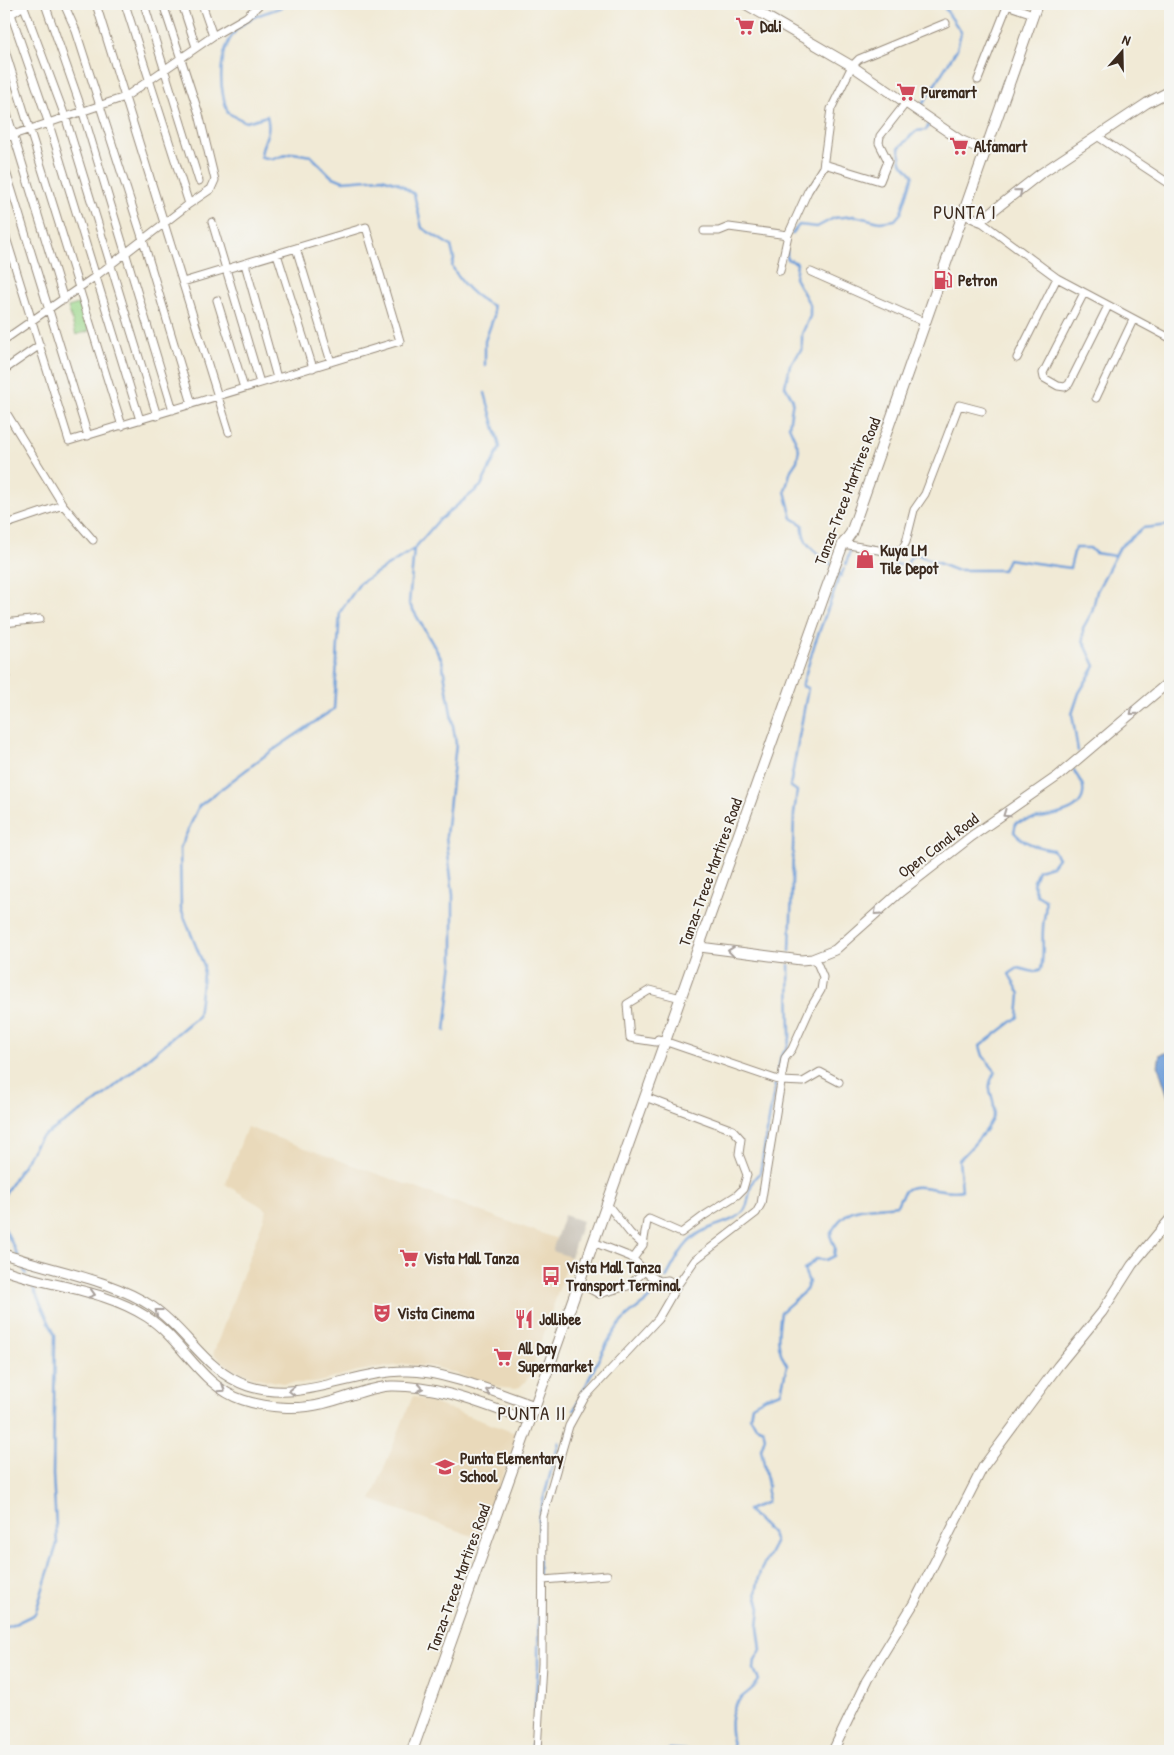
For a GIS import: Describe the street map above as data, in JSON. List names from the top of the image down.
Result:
{
  "streets": {
    "main road": ["Tanza-Trece Martires Road"],
    "street": ["Open Canal Road"]
  },
  "crossings": [
    ["Tanza-Trece Martires Road", "Open Canal Road"]
  ],
  "one_way": ["Open Canal Road"],
  "districts": ["PUNTA I", "PUNTA II"],
  "places": {
    "supermarket": [
      "Dali",
      "Puremart",
      "Alfamart",
      "Vista Mall Tanza",
      "All Day Supermarket"
    ],
    "fuel station": ["Petron"],
    "shop": ["Kuya LM Tile Depot"],
    "bus stop": ["Vista Mall Tanza Transport Terminal"],
    "theatre": ["Vista Cinema"],
    "restaurant": ["Jollibee"],
    "school or university": ["Punta Elementary School"]
  },
  "north": "top"
}
